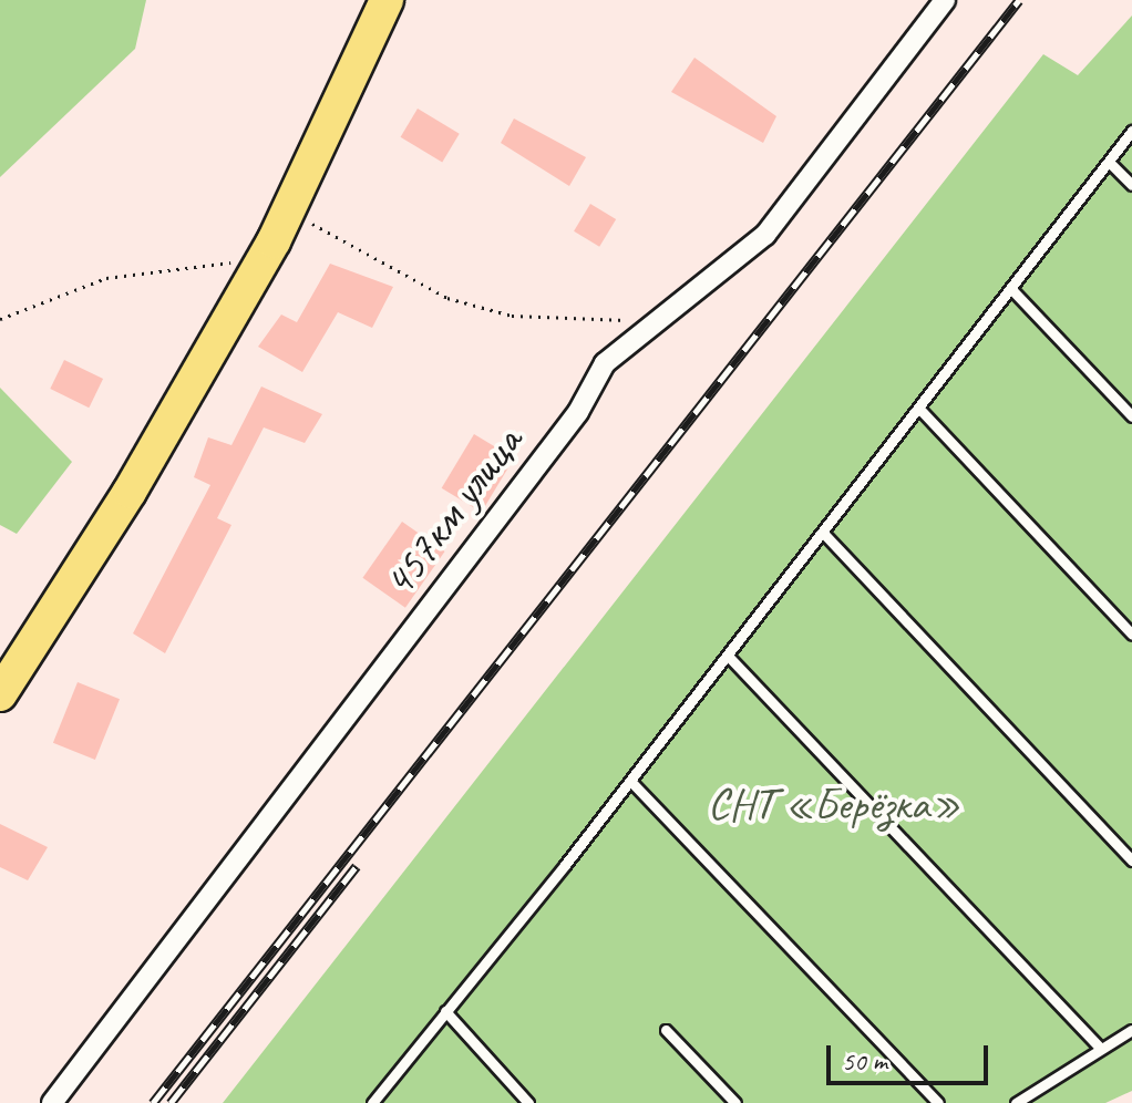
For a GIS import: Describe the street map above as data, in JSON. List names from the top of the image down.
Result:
{
  "streets": {
    "street": ["457км улица"]
  },
  "parks": ["СНТ «Берёзка»"],
  "scale_bar": "50 m"
}
